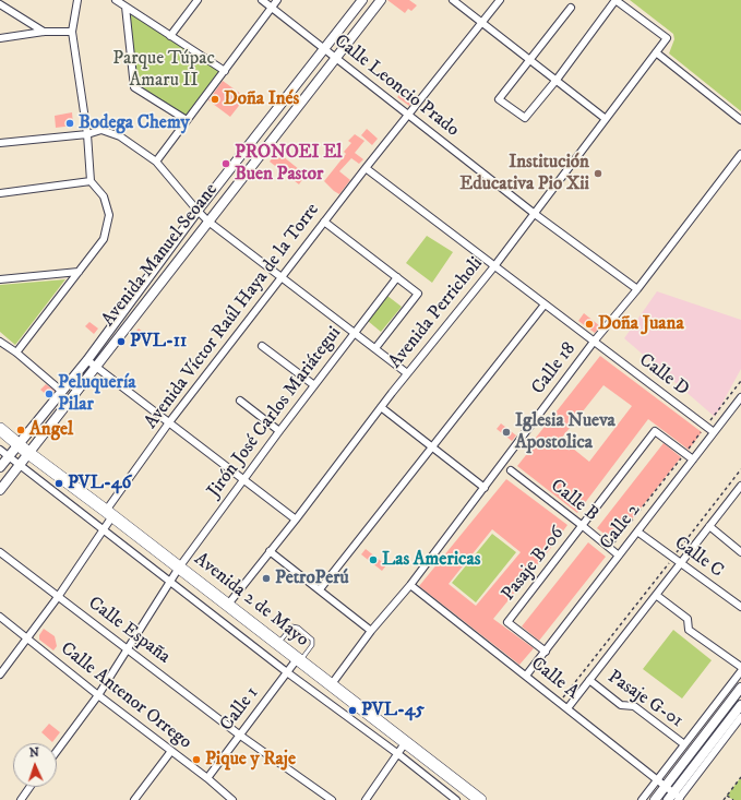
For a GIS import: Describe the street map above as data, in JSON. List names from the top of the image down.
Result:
{
  "streets": {
    "highway": ["Avenida 2 de Mayo"],
    "street": [
      "Calle Leoncio Prado",
      "Avenida Manuel Seoane",
      "Avenida Perricholi",
      "Avenida Víctor Raúl Haya de la Torre",
      "Calle 18",
      "Calle D",
      "Jirón José Carlos Mariátegui",
      "Calle B",
      "Calle 2",
      "Calle C",
      "Pasaje B-06",
      "Calle España",
      "Calle A",
      "Calle Antenor Orrego",
      "Pasaje G-01",
      "Calle 1"
    ]
  },
  "crossings": [
    ["Calle Leoncio Prado", "Avenida Manuel Seoane"],
    ["Calle Leoncio Prado", "Avenida Perricholi"],
    ["Calle Leoncio Prado", "Avenida Víctor Raúl Haya de la Torre"],
    ["Calle Leoncio Prado", "Calle 18"],
    ["Avenida Manuel Seoane", "Avenida 2 de Mayo"],
    ["Avenida Perricholi", "Calle D"],
    ["Avenida Perricholi", "Avenida 2 de Mayo"],
    ["Avenida Víctor Raúl Haya de la Torre", "Calle D"],
    ["Avenida Víctor Raúl Haya de la Torre", "Avenida 2 de Mayo"],
    ["Avenida Víctor Raúl Haya de la Torre", "Calle España"],
    ["Avenida Víctor Raúl Haya de la Torre", "Calle Antenor Orrego"],
    ["Calle 18", "Calle D"],
    ["Calle 18", "Avenida 2 de Mayo"],
    ["Calle 18", "Calle A"],
    ["Calle D", "Calle 2"],
    ["Jirón José Carlos Mariátegui", "Avenida 2 de Mayo"],
    ["Jirón José Carlos Mariátegui", "Calle España"],
    ["Jirón José Carlos Mariátegui", "Calle Antenor Orrego"],
    ["Calle B", "Calle 2"],
    ["Calle B", "Pasaje B-06"],
    ["Calle 2", "Calle C"],
    ["Calle 2", "Pasaje B-06"],
    ["Calle 2", "Calle A"],
    ["Avenida 2 de Mayo", "Calle 1"],
    ["Calle España", "Calle 1"],
    ["Calle Antenor Orrego", "Calle 1"]
  ],
  "parks": ["Parque Túpac Amaru II"],
  "places": [
    "Doña Inés",
    "Bodega Chemy",
    "PRONOEI El Buen Pastor",
    "Institución Educativa Pio Xii",
    "Doña Juana",
    "PVL-11",
    "Peluquería Pilar",
    "Angel",
    "Iglesia Nueva Apostolica",
    "PVL-46",
    "Las Americas",
    "PetroPerú",
    "PVL-45",
    "Pique y Raje"
  ],
  "north": "top"
}
